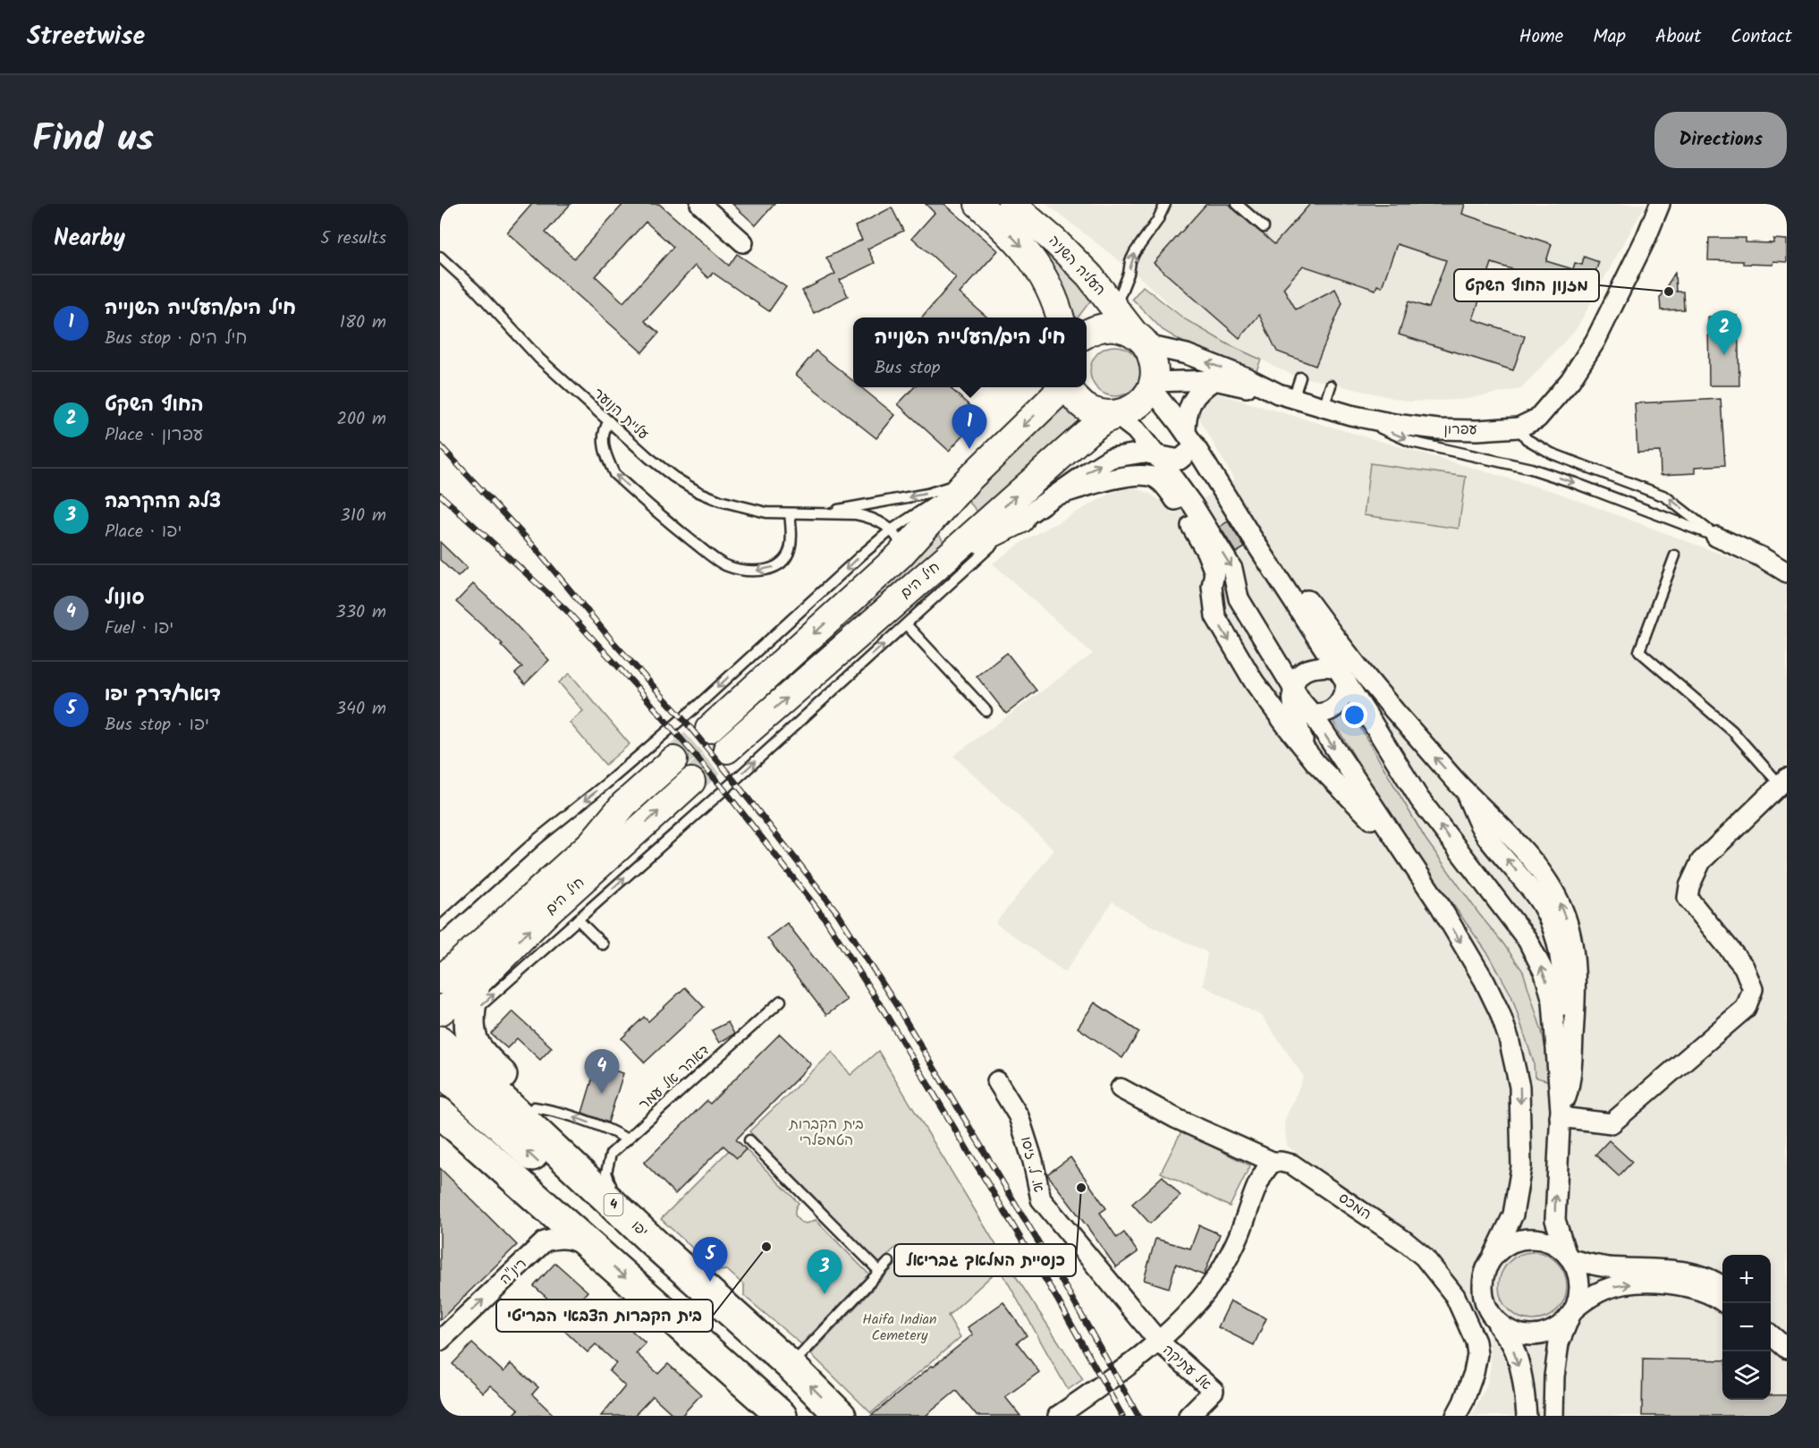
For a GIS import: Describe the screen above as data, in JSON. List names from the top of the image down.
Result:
{
  "streets": {
    "highway": ["4", "יפו"],
    "street": [
      "העליה השניה",
      "עפרון",
      "חיל הים",
      "א. ל. זיסו",
      "המכס",
      "רינ\"ה",
      "אל עתיקה"
    ],
    "lane": ["עליית הנוער", "דאהר אל עמר"]
  },
  "crossings": [
    ["העליה השניה", "עפרון"],
    ["א. ל. זיסו", "אל עתיקה"]
  ],
  "one_way": ["רינ\"ה"],
  "parks": ["בית הקברות הטמפלרי", "Haifa Indian Cemetery"],
  "places": ["מזנון החוף השקט", "כנסיית המלאך גבריאל", "בית הקברות הצבאי הבריטי"],
  "page": {
    "header": "Streetwise",
    "nav": [
      "Home",
      "Map",
      "About",
      "Contact"
    ],
    "title": "Find us",
    "buttons": "Directions",
    "heading": ["Nearby", "5 results"],
    "list": [
      {
        "mark": "1",
        "name": "חיל הים/העלייה השנייה",
        "note": "Bus stop · חיל הים",
        "value": "180 m"
      },
      {
        "mark": "2",
        "name": "החוף השקט",
        "note": "Place · עפרון",
        "value": "200 m"
      },
      {
        "mark": "3",
        "name": "צלב ההקרבה",
        "note": "Place · יפו",
        "value": "310 m"
      },
      {
        "mark": "4",
        "name": "סונול",
        "note": "Fuel · יפו",
        "value": "330 m"
      },
      {
        "mark": "5",
        "name": "דואר/דרך יפו",
        "note": "Bus stop · יפו",
        "value": "340 m"
      }
    ],
    "pins": [
      "2",
      "1",
      "4",
      "5",
      "3"
    ],
    "popup": ["חיל הים/העלייה השנייה", "Bus stop"],
    "map_buttons": ["+", "−"]
  }
}
